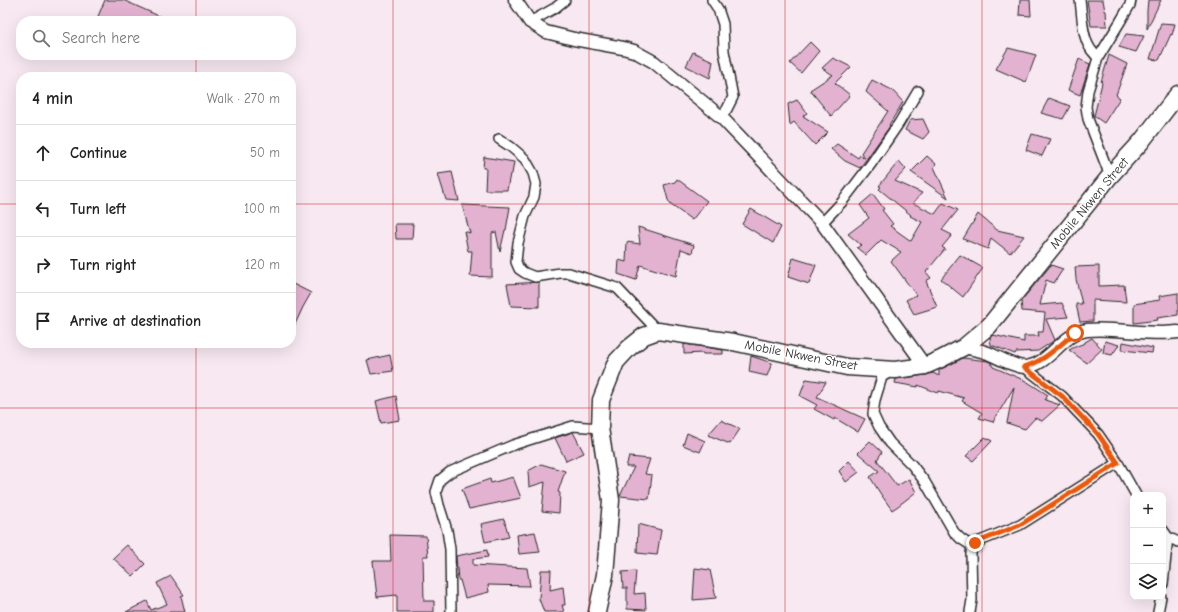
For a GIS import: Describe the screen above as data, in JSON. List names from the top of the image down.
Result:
{
  "streets": {
    "highway": ["Mobile Nkwen Street"]
  },
  "page": {
    "search": "Search here",
    "heading": ["4 min", "Walk · 270 m"],
    "list": [
      ["Continue", "50 m"],
      ["Turn left", "100 m"],
      ["Turn right", "120 m"],
      "Arrive at destination"
    ],
    "map_buttons": ["+", "−"]
  }
}
